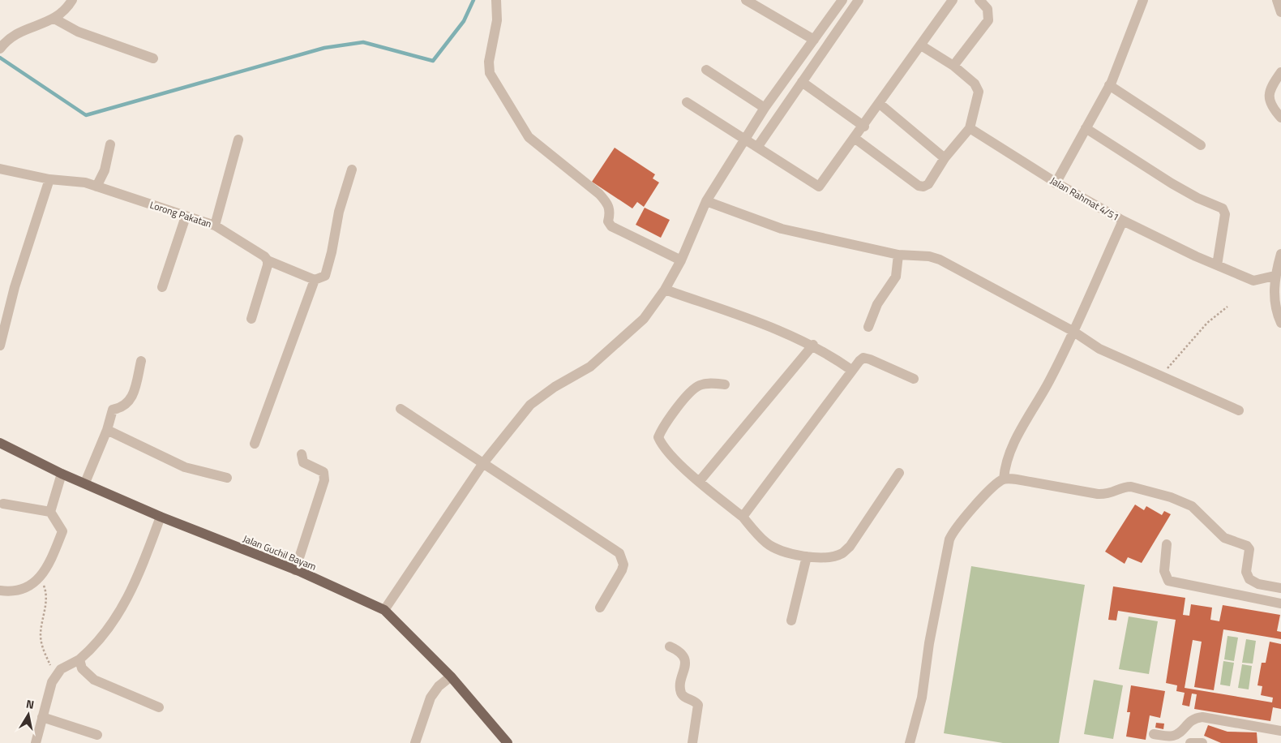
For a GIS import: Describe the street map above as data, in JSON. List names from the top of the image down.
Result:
{
  "streets": {
    "main road": ["Jalan Guchil Bayam"],
    "street": ["Jalan Rahmat 4/51", "Lorong Pakatan"]
  },
  "north": "top"
}
